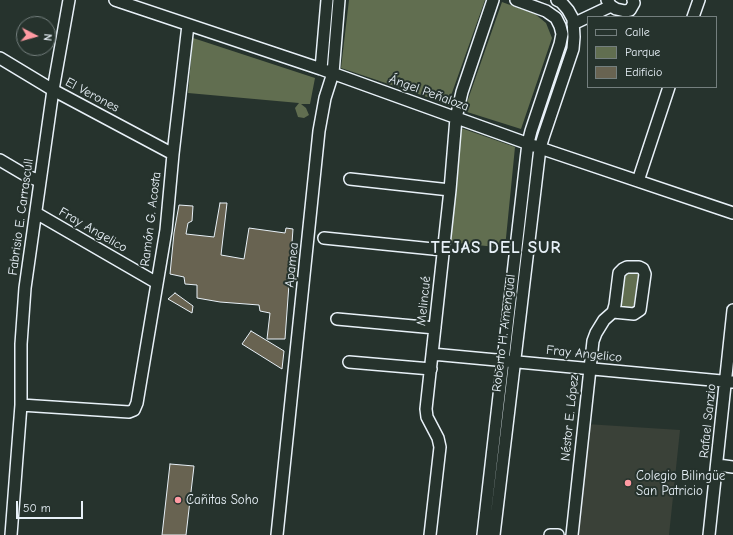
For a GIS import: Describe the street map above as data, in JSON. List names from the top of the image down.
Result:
{
  "streets": {
    "street": [
      "Ángel Peñaloza",
      "El Verones",
      "Fabrisio E. Carrascull",
      "Ramón G. Acosta",
      "Fray Angelico",
      "Apamea",
      "Melincué",
      "Roberto H. Amengual",
      "Néstor E. López",
      "Rafael Sanzio"
    ]
  },
  "crossings": [
    ["Ángel Peñaloza", "Ramón G. Acosta"],
    ["Ángel Peñaloza", "Apamea"],
    ["Ángel Peñaloza", "Melincué"],
    ["Ángel Peñaloza", "Roberto H. Amengual"],
    ["El Verones", "Fabrisio E. Carrascull"],
    ["El Verones", "Ramón G. Acosta"],
    ["Fabrisio E. Carrascull", "Ramón G. Acosta"],
    ["Fabrisio E. Carrascull", "Fray Angelico"],
    ["Ramón G. Acosta", "Fray Angelico"],
    ["Fray Angelico", "Melincué"],
    ["Fray Angelico", "Roberto H. Amengual"],
    ["Fray Angelico", "Néstor E. López"],
    ["Fray Angelico", "Rafael Sanzio"]
  ],
  "districts": ["TEJAS DEL SUR"],
  "places": ["Colegio Bilingüe San Patricio", "Cañitas Soho"],
  "legend": ["Calle", "Parque", "Edificio"],
  "scale_bar": "50 m",
  "north": "right"
}
